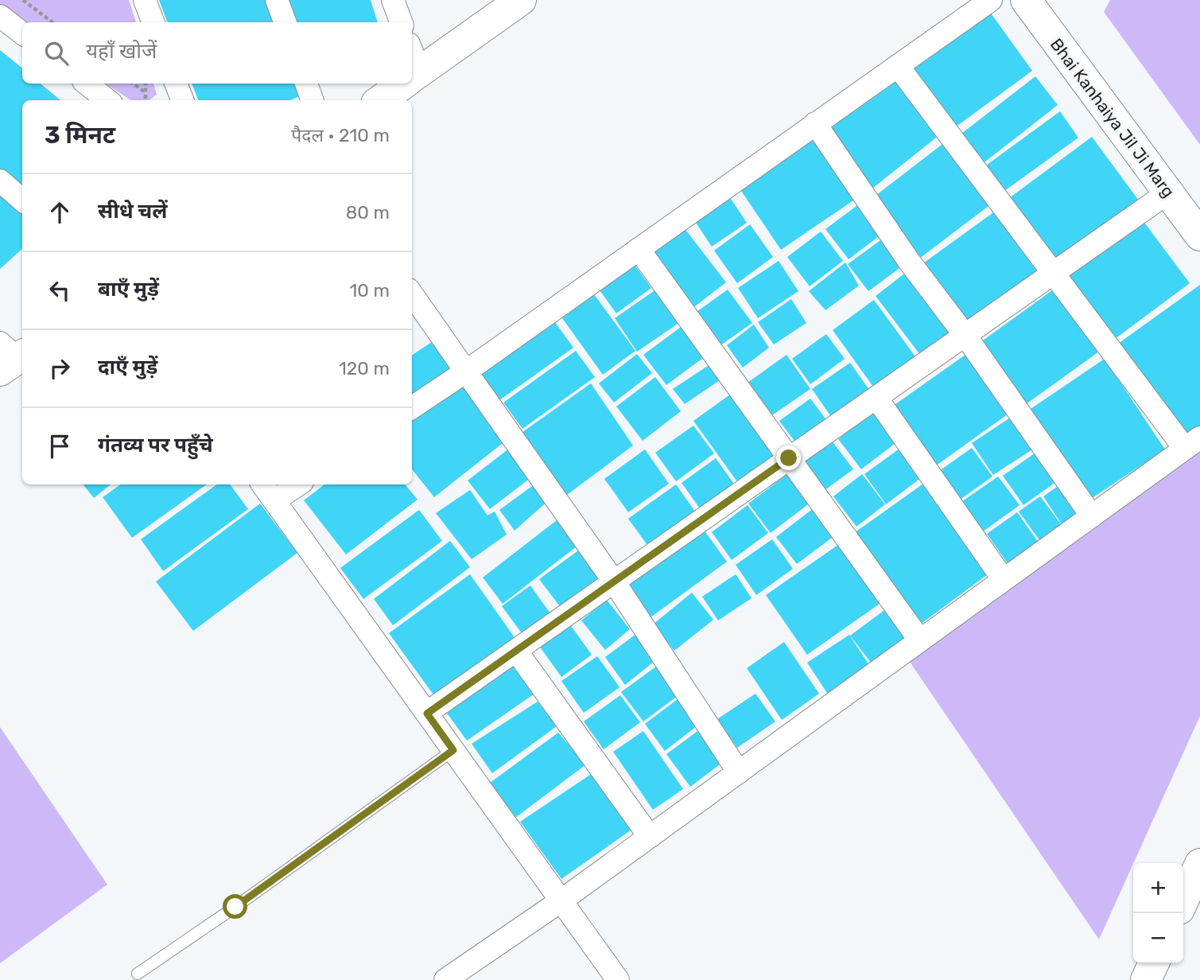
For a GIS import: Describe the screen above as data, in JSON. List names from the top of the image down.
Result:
{
  "streets": {
    "street": ["Bhai Kanhaiya Jil Ji Marg"]
  },
  "page": {
    "search": "यहाँ खोजें",
    "heading": ["3 मिनट", "पैदल · 210 m"],
    "list": [
      ["सीधे चलें", "80 m"],
      ["बाएँ मुड़ें", "10 m"],
      ["दाएँ मुड़ें", "120 m"],
      "गंतव्य पर पहुँचे"
    ],
    "map_buttons": ["+", "−"]
  }
}
